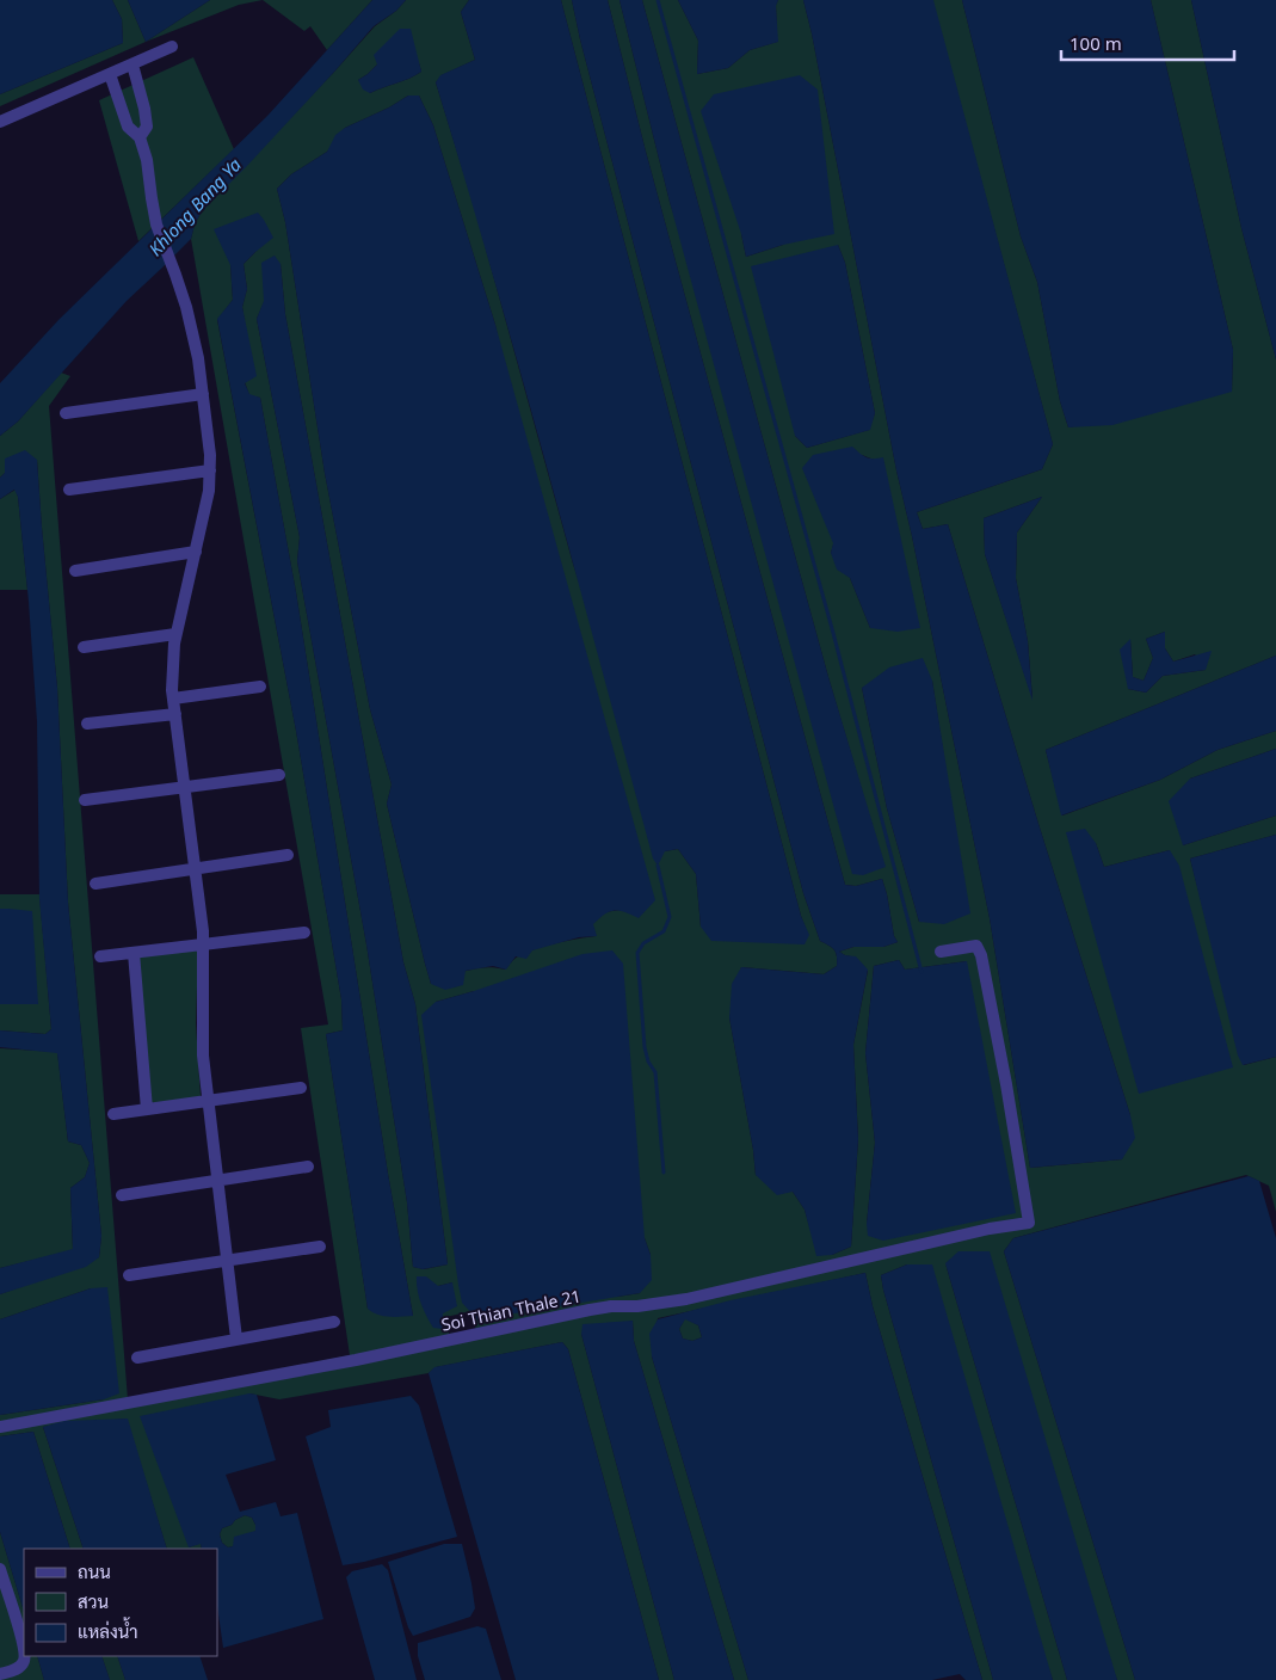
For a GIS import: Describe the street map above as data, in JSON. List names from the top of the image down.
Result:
{
  "streets": {
    "street": ["Soi Thian Thale 21"]
  },
  "water": ["Khlong Bang Ya"],
  "legend": ["ถนน", "สวน", "แหล่งน้ำ"],
  "scale_bar": "100 m"
}
